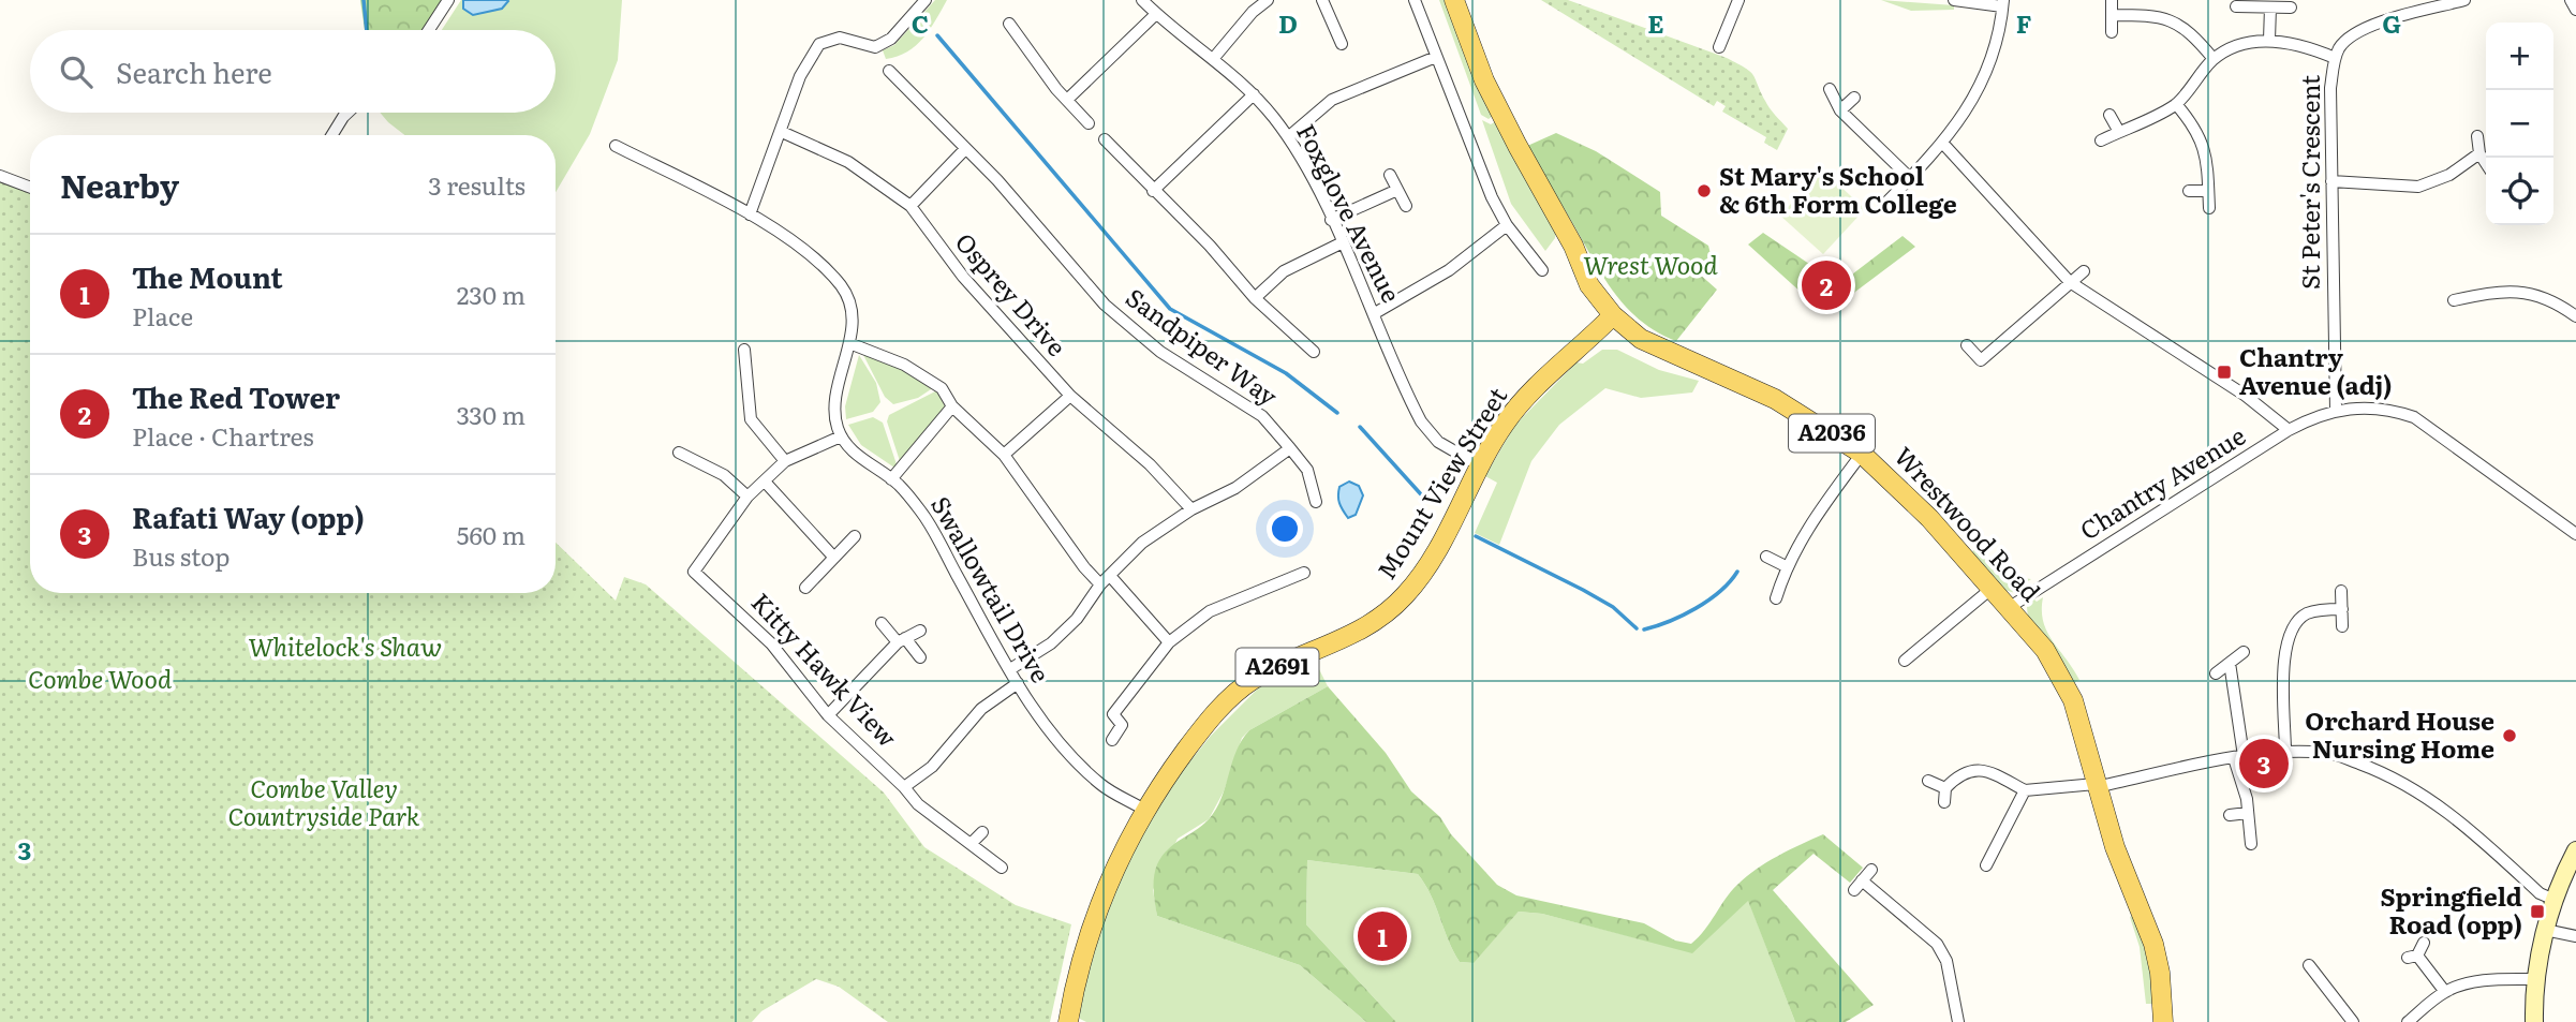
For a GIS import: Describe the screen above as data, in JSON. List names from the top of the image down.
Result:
{
  "streets": {
    "main road": [
      "A2036",
      "Mount View Street",
      "Wrestwood Road",
      "A2691"
    ],
    "street": [
      "St Peter's Crescent",
      "Foxglove Avenue",
      "Osprey Drive",
      "Sandpiper Way",
      "Chantry Avenue",
      "Swallowtail Drive",
      "Kitty Hawk View"
    ]
  },
  "crossings": [
    ["St Peter's Crescent", "Chantry Avenue"],
    ["Foxglove Avenue", "Mount View Street"],
    ["Mount View Street", "Wrestwood Road"],
    ["Mount View Street", "Swallowtail Drive"],
    ["Chantry Avenue", "Wrestwood Road"]
  ],
  "parks": [
    "Wrest Wood",
    "Whitelock's Shaw",
    "Combe Wood",
    "Combe Valley Countryside Park"
  ],
  "places": {
    "other": ["St Mary's School & 6th Form College", "Orchard House Nursing Home"],
    "transit": ["Chantry Avenue (adj)", "Springfield Road (opp)"]
  },
  "page": {
    "map_buttons": ["+", "−"],
    "search": "Search here",
    "heading": ["Nearby", "3 results"],
    "list": [
      {
        "mark": "1",
        "name": "The Mount",
        "note": "Place",
        "value": "230 m"
      },
      {
        "mark": "2",
        "name": "The Red Tower",
        "note": "Place · Chartres",
        "value": "330 m"
      },
      {
        "mark": "3",
        "name": "Rafati Way (opp)",
        "note": "Bus stop",
        "value": "560 m"
      }
    ],
    "pins": ["2", "3", "1"]
  },
  "grid": {
    "columns": [
      "C",
      "D",
      "E",
      "F",
      "G"
    ],
    "rows": ["3"]
  }
}
